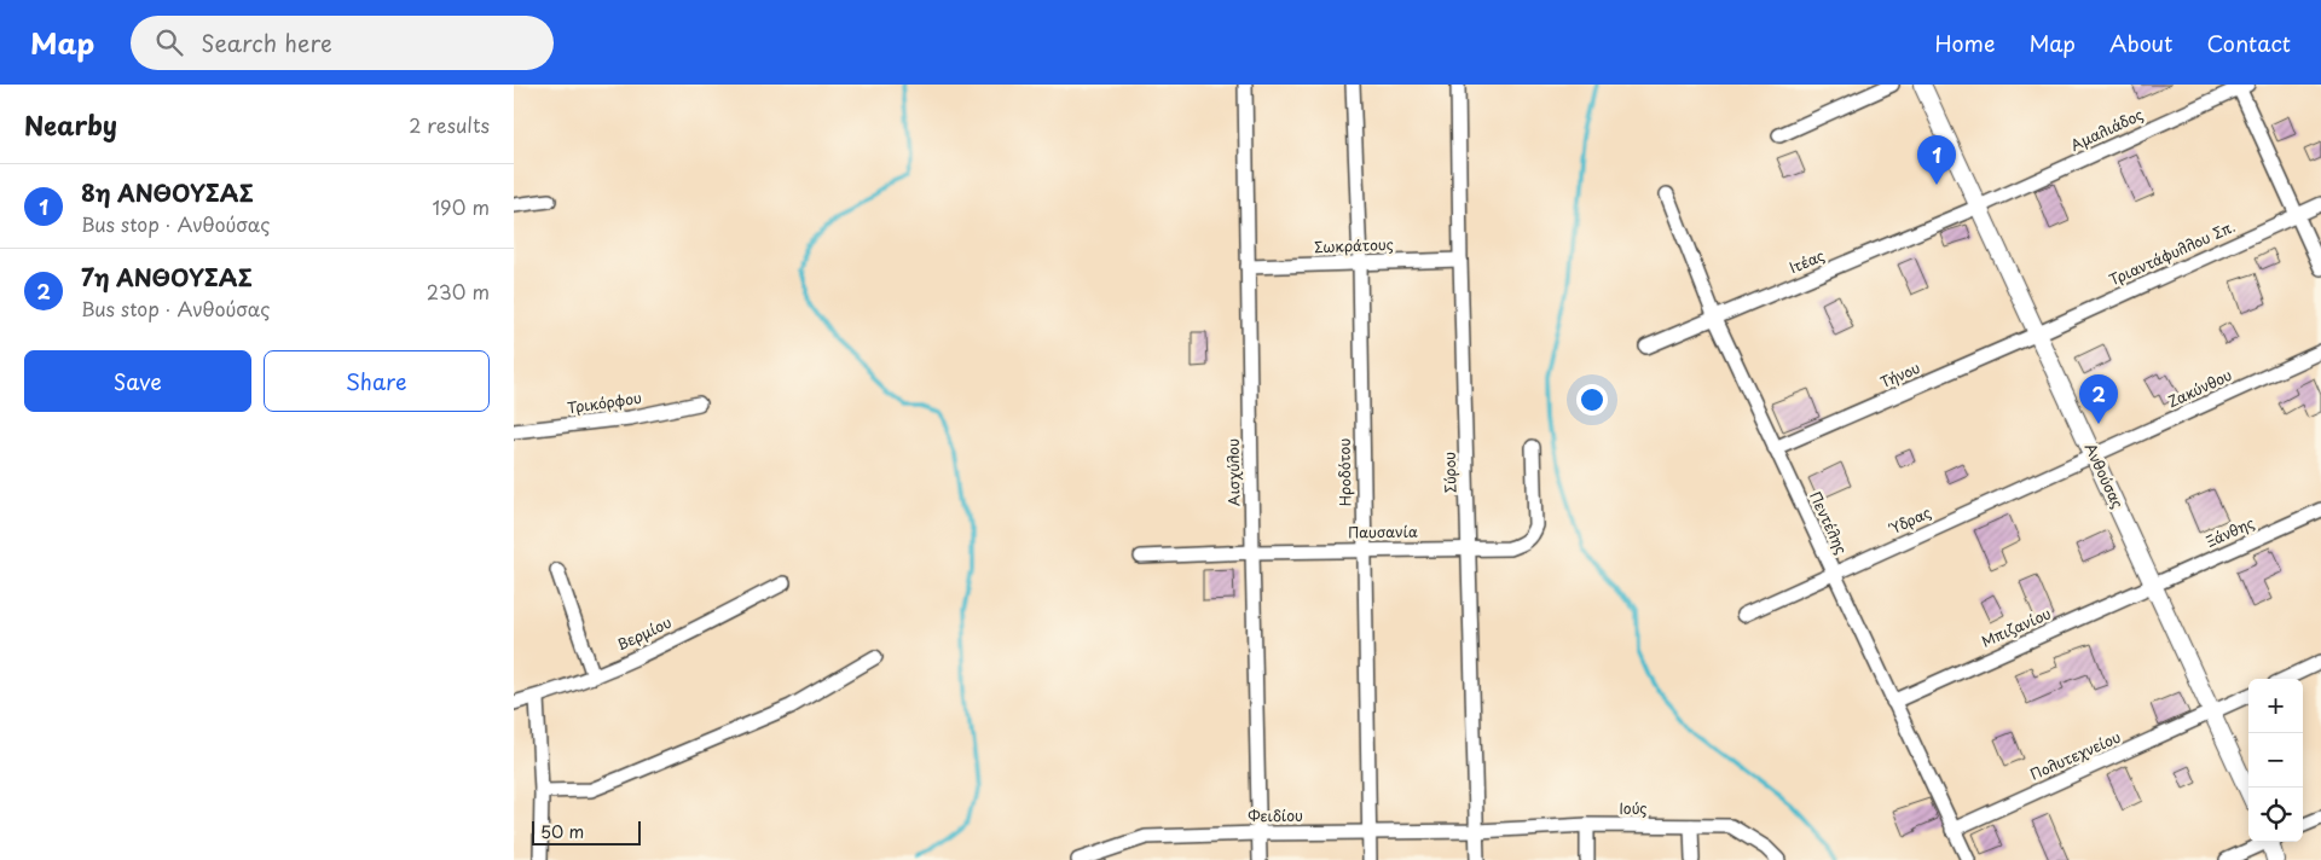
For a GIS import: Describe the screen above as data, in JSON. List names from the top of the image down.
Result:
{
  "streets": {
    "street": [
      "Αμαλιάδος",
      "Σωκράτους",
      "Τριαντάφυλλου Σπ.",
      "Ιτέας",
      "Τήνου",
      "Ζακύνθου",
      "Τρικόρφου",
      "Αισχύλου",
      "Ηροδότου",
      "Σύρου",
      "Ανθούσας",
      "Ύδρας",
      "Πεντέλης",
      "Παυσανία",
      "Ξάνθης",
      "Μπιζανίου",
      "Βερμίου",
      "Πολυτεχνείου",
      "Ιούς",
      "Φειδίου"
    ]
  },
  "crossings": [
    ["Αμαλιάδος", "Ιτέας"],
    ["Αμαλιάδος", "Ανθούσας"],
    ["Σωκράτους", "Αισχύλου"],
    ["Σωκράτους", "Ηροδότου"],
    ["Σωκράτους", "Σύρου"],
    ["Τριαντάφυλλου Σπ.", "Τήνου"],
    ["Τριαντάφυλλου Σπ.", "Ανθούσας"],
    ["Ιτέας", "Ανθούσας"],
    ["Ιτέας", "Πεντέλης"],
    ["Τήνου", "Ανθούσας"],
    ["Τήνου", "Πεντέλης"],
    ["Ζακύνθου", "Ανθούσας"],
    ["Ζακύνθου", "Ύδρας"],
    ["Αισχύλου", "Παυσανία"],
    ["Αισχύλου", "Φειδίου"],
    ["Ηροδότου", "Παυσανία"],
    ["Ηροδότου", "Φειδίου"],
    ["Σύρου", "Παυσανία"],
    ["Σύρου", "Ιούς"],
    ["Σύρου", "Φειδίου"],
    ["Ανθούσας", "Ύδρας"],
    ["Ανθούσας", "Ξάνθης"],
    ["Ανθούσας", "Μπιζανίου"],
    ["Ανθούσας", "Πολυτεχνείου"],
    ["Ύδρας", "Πεντέλης"],
    ["Πεντέλης", "Μπιζανίου"],
    ["Πεντέλης", "Πολυτεχνείου"],
    ["Ξάνθης", "Μπιζανίου"],
    ["Ιούς", "Φειδίου"]
  ],
  "scale_bar": "50 m",
  "page": {
    "header": "Map",
    "search": "Search here",
    "nav": [
      "Home",
      "Map",
      "About",
      "Contact"
    ],
    "heading": ["Nearby", "2 results"],
    "pins": ["1", "2"],
    "list": [
      {
        "mark": "1",
        "name": "8η ΑΝΘΟΥΣΑΣ",
        "note": "Bus stop · Ανθούσας",
        "value": "190 m"
      },
      {
        "mark": "2",
        "name": "7η ΑΝΘΟΥΣΑΣ",
        "note": "Bus stop · Ανθούσας",
        "value": "230 m"
      }
    ],
    "buttons": ["Save", "Share"],
    "map_buttons": ["+", "−"],
    "scale": "50 m"
  }
}
